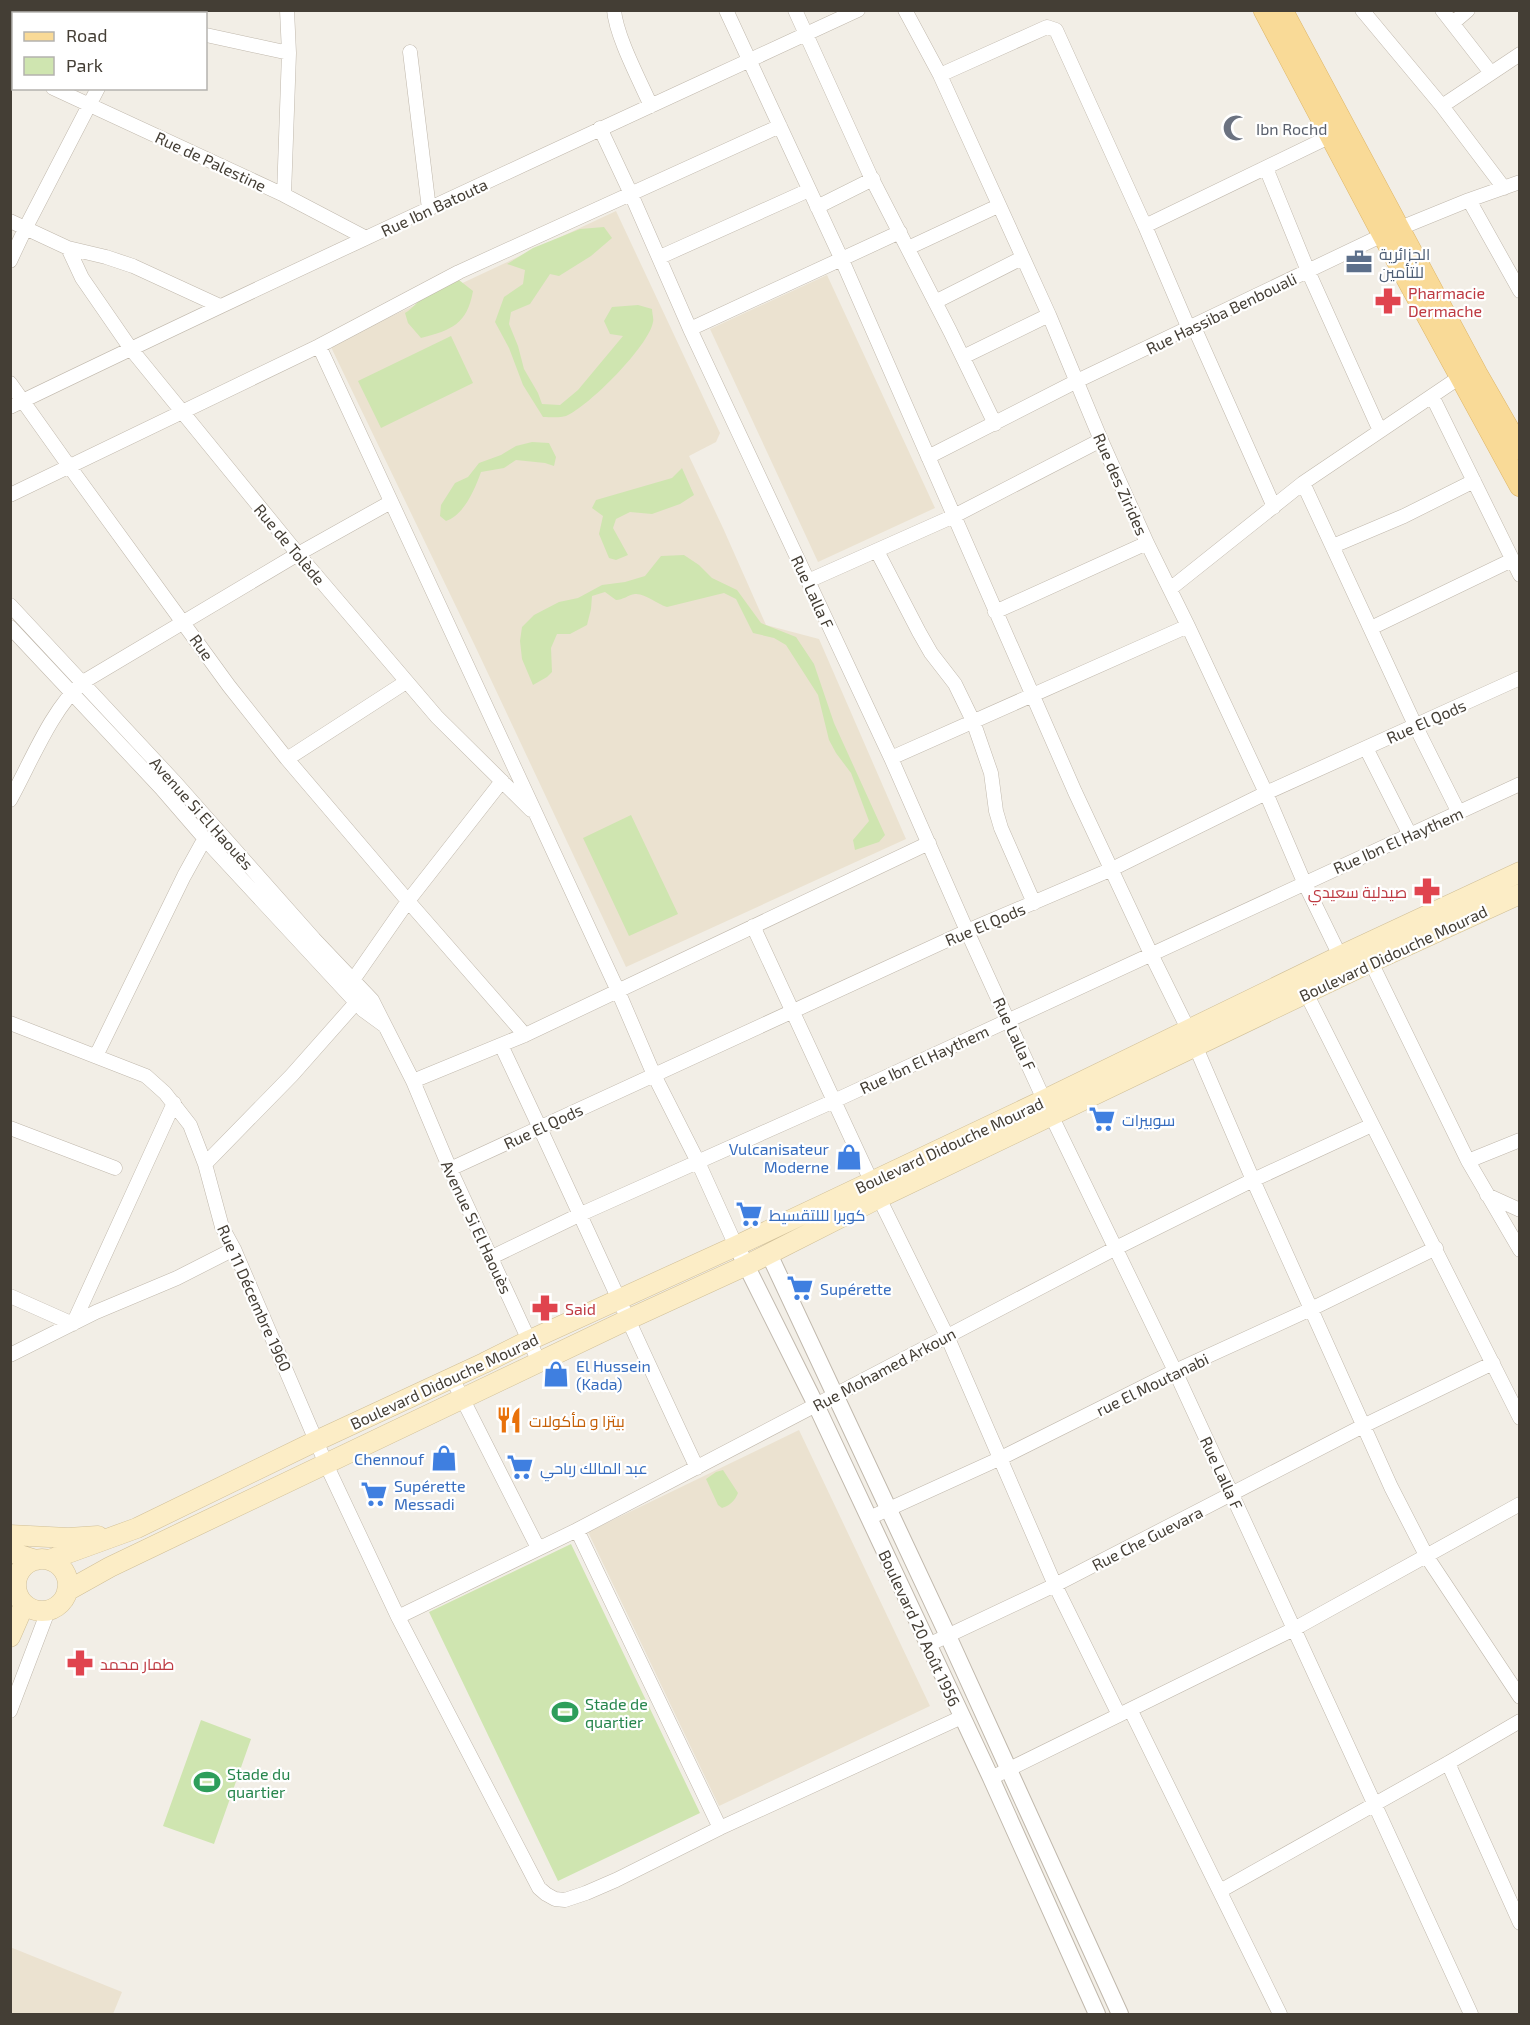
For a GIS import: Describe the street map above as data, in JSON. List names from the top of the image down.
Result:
{
  "streets": {
    "main road": ["Boulevard Didouche Mourad"],
    "street": [
      "Rue de Palestine",
      "Rue Ibn Batouta",
      "Rue Hassiba Benbouali",
      "Rue des Zirides",
      "Rue de Tolède",
      "Rue Lalla F",
      "Rue",
      "Rue El Qods",
      "Avenue Si El Haouès",
      "Rue Ibn El Haythem",
      "Rue 11 Décembre 1960",
      "Rue Mohamed Arkoun",
      "rue El Moutanabi",
      "Rue Che Guevara",
      "Boulevard 20 Août 1956"
    ]
  },
  "crossings": [
    ["Rue de Palestine", "Rue Ibn Batouta"],
    ["Rue Ibn Batouta", "Rue de Tolède"],
    ["Rue Ibn Batouta", "Rue Lalla F"],
    ["Rue Ibn Batouta", "Rue"],
    ["Rue Hassiba Benbouali", "Rue des Zirides"],
    ["Rue des Zirides", "Rue El Qods"],
    ["Rue des Zirides", "Rue Ibn El Haythem"],
    ["Rue des Zirides", "Boulevard Didouche Mourad"],
    ["Rue Lalla F", "Rue El Qods"],
    ["Rue Lalla F", "Rue Ibn El Haythem"],
    ["Rue Lalla F", "Boulevard Didouche Mourad"],
    ["Rue Lalla F", "Rue Mohamed Arkoun"],
    ["Rue Lalla F", "rue El Moutanabi"],
    ["Rue Lalla F", "Rue Che Guevara"],
    ["Rue El Qods", "Avenue Si El Haouès"],
    ["Avenue Si El Haouès", "Rue Ibn El Haythem"],
    ["Avenue Si El Haouès", "Boulevard Didouche Mourad"],
    ["Boulevard Didouche Mourad", "Rue 11 Décembre 1960"],
    ["Boulevard Didouche Mourad", "Boulevard 20 Août 1956"],
    ["Rue 11 Décembre 1960", "Rue Mohamed Arkoun"],
    ["Rue 11 Décembre 1960", "Boulevard 20 Août 1956"],
    ["Rue Mohamed Arkoun", "Boulevard 20 Août 1956"],
    ["rue El Moutanabi", "Boulevard 20 Août 1956"],
    ["Rue Che Guevara", "Boulevard 20 Août 1956"]
  ],
  "places": {
    "mosque": ["Ibn Rochd"],
    "office": ["الجزائرية للتأمين"],
    "pharmacy": [
      "Pharmacie Dermache",
      "صيدلية سعيدي",
      "Said",
      "طمار محمد"
    ],
    "supermarket": [
      "سوبيرات",
      "كوبرا لللتقسيط",
      "Supérette",
      "عبد المالك رباحي",
      "Supérette Messadi"
    ],
    "shop": ["Vulcanisateur Moderne", "El Hussein (Kada)", "Chennouf"],
    "restaurant": ["بيتزا و مأكولات"],
    "sports": ["Stade de quartier", "Stade du quartier"]
  },
  "legend": ["Road", "Park"]
}
